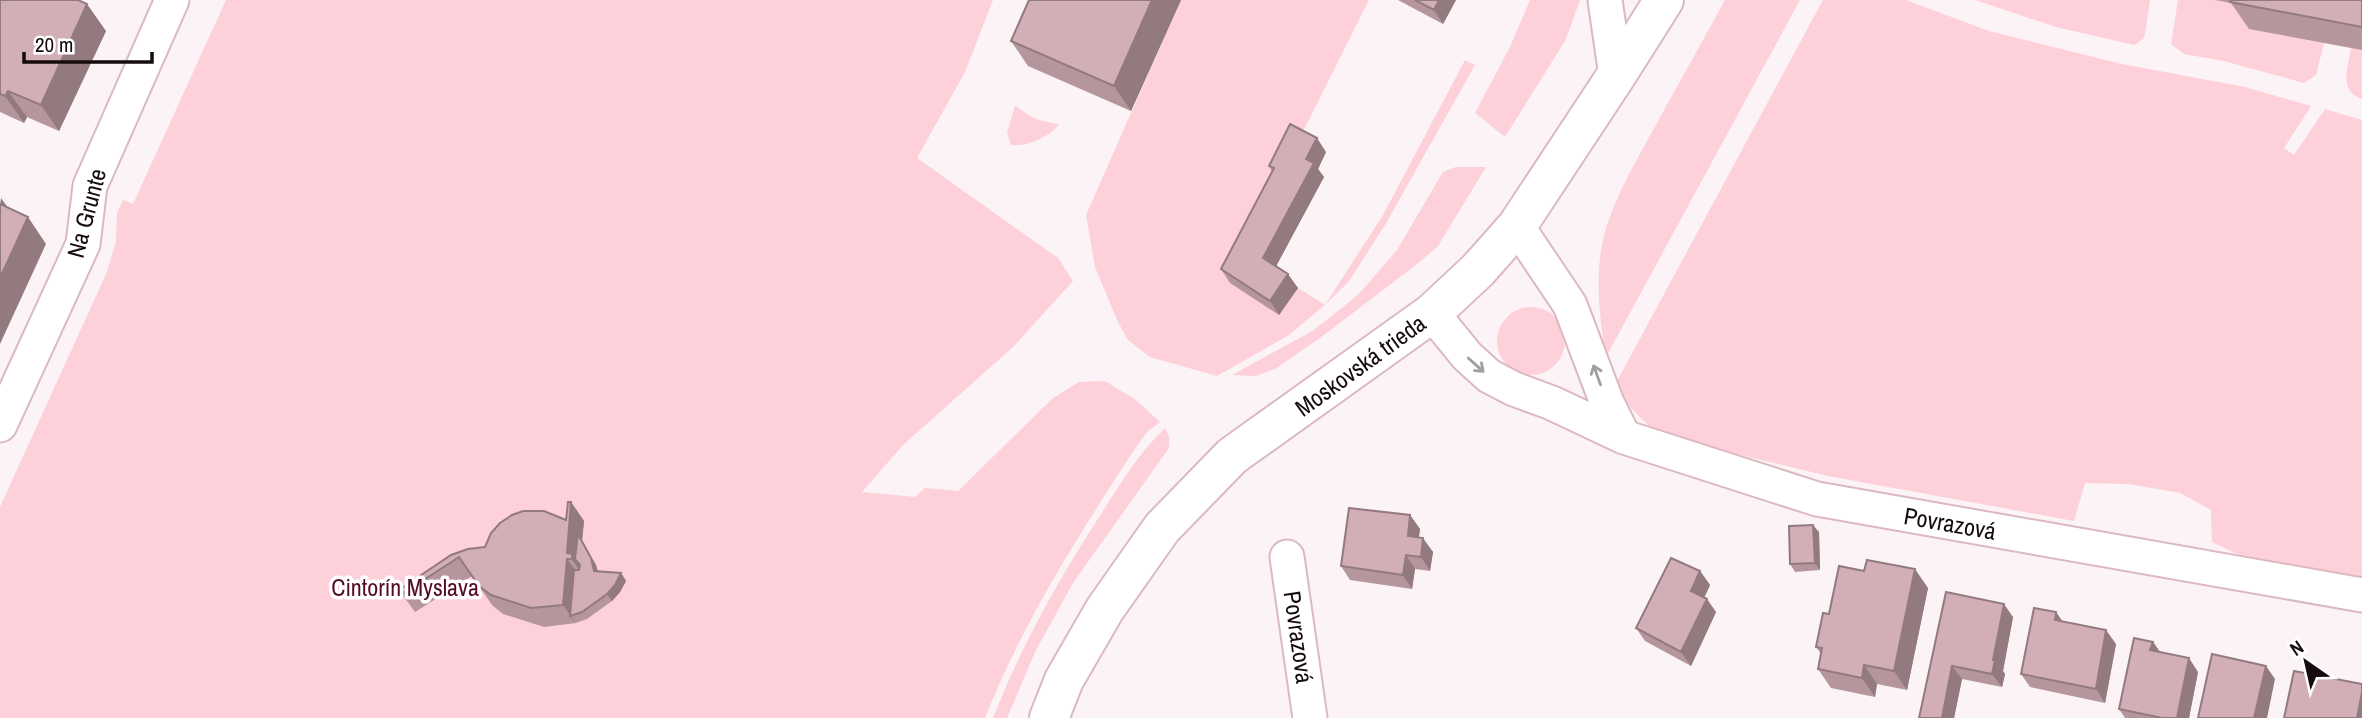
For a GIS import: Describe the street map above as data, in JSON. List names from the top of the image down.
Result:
{
  "streets": {
    "street": ["Na Grunte", "Moskovská trieda", "Povrazová"]
  },
  "crossings": [
    ["Moskovská trieda", "Povrazová"]
  ],
  "parks": ["Cintorín Myslava"],
  "scale_bar": "20 m",
  "north": "top left"
}
